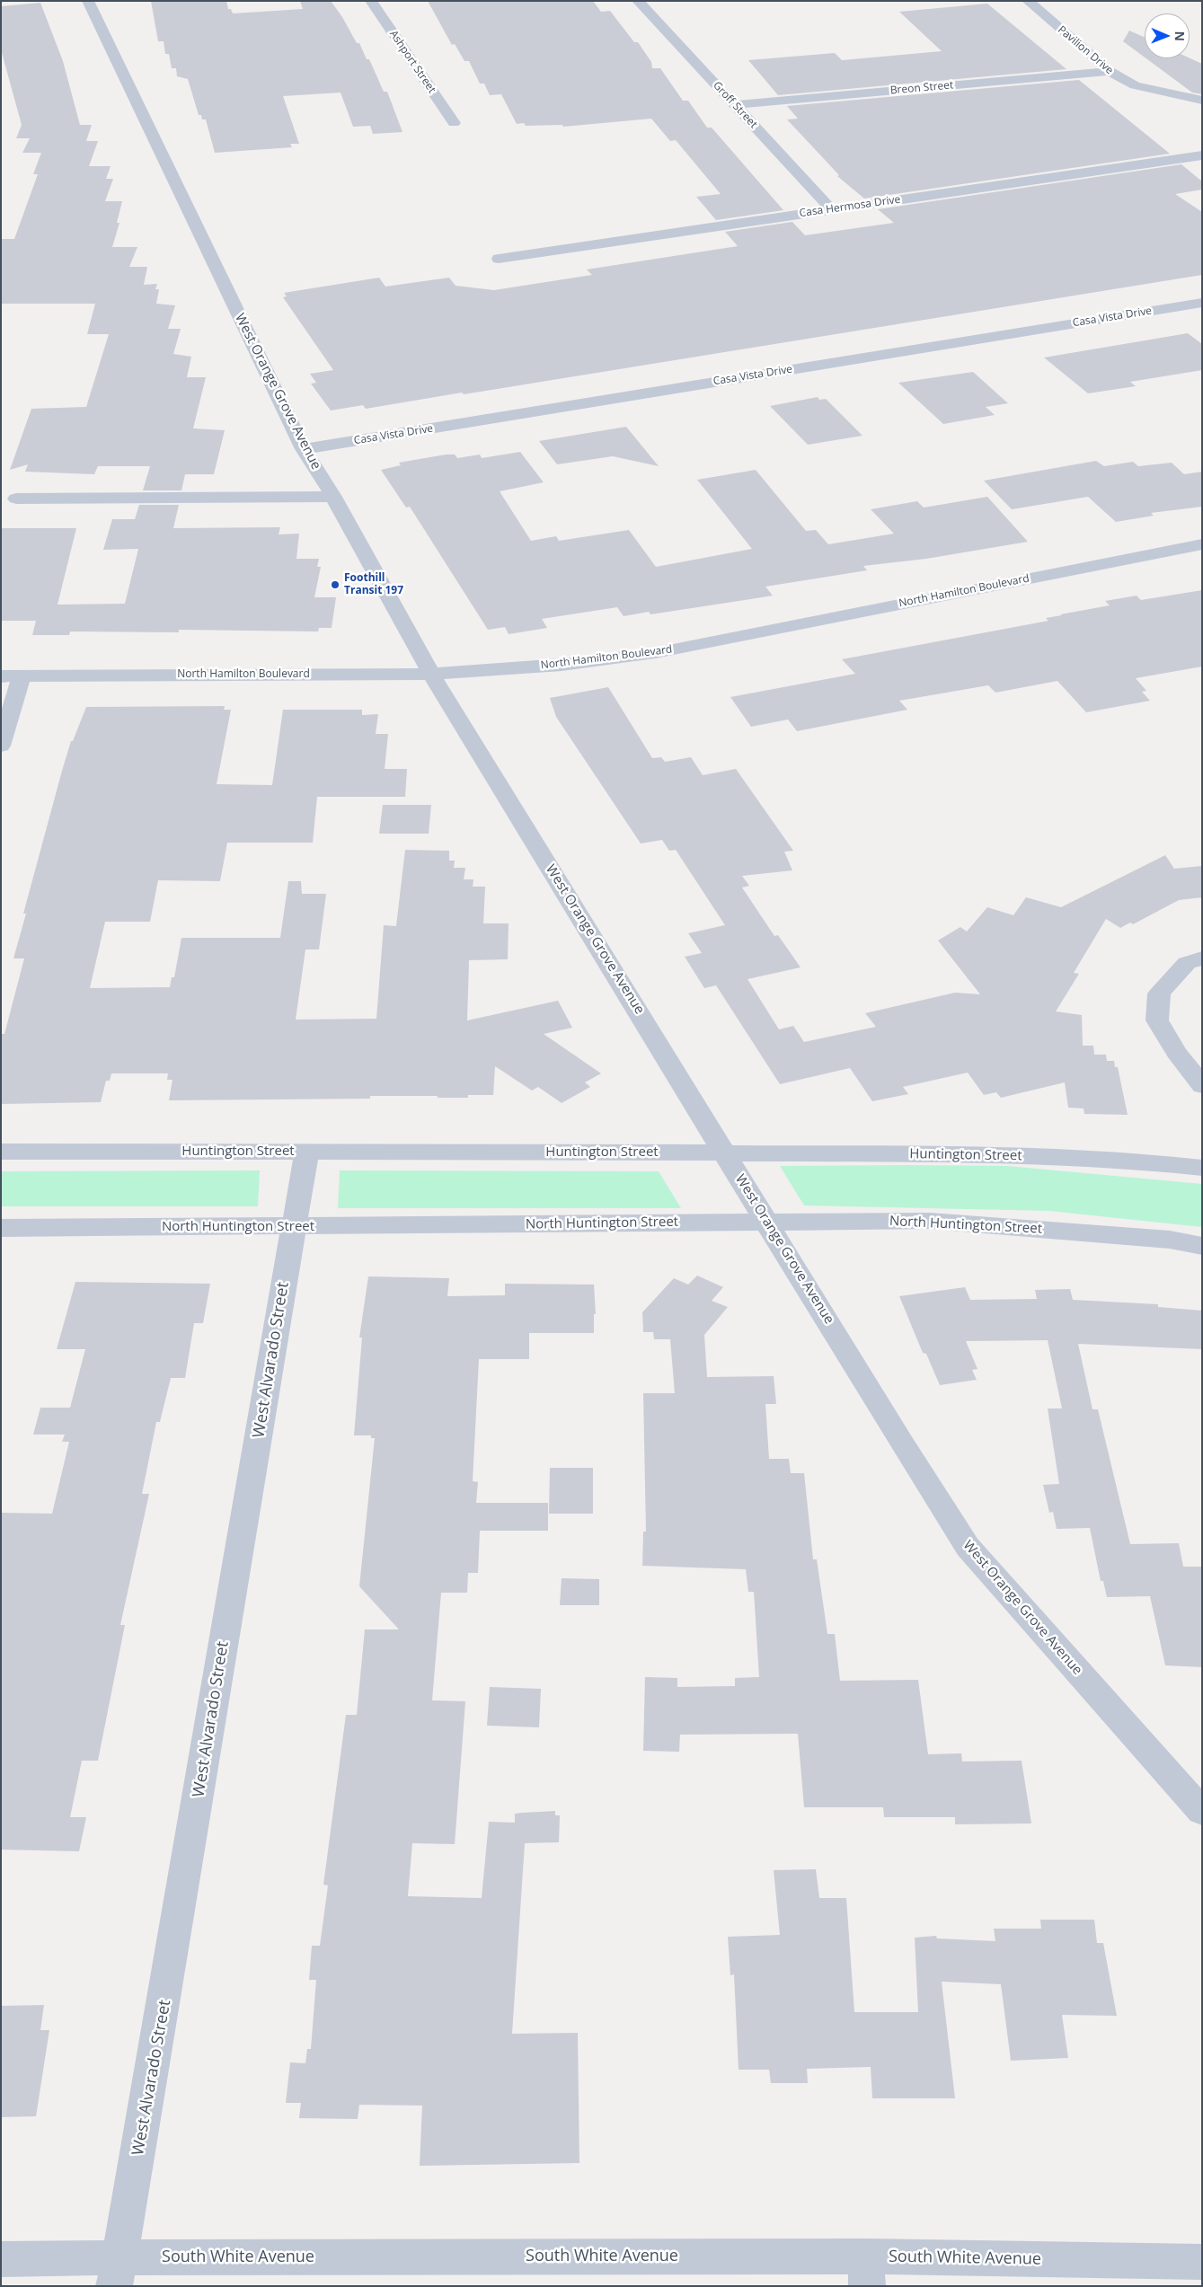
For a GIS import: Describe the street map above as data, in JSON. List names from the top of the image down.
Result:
{
  "streets": {
    "street": [
      "Pavilion Drive",
      "Ashport Street",
      "Breon Street",
      "Groff Street",
      "Casa Hermosa Drive",
      "Casa Vista Drive",
      "West Orange Grove Avenue",
      "North Hamilton Boulevard",
      "Huntington Street",
      "North Huntington Street",
      "West Alvarado Street",
      "South White Avenue"
    ]
  },
  "crossings": [
    ["Pavilion Drive", "Breon Street"],
    ["Breon Street", "Groff Street"],
    ["Groff Street", "Casa Hermosa Drive"],
    ["Casa Vista Drive", "West Orange Grove Avenue"],
    ["West Orange Grove Avenue", "North Hamilton Boulevard"],
    ["West Orange Grove Avenue", "Huntington Street"],
    ["West Orange Grove Avenue", "North Huntington Street"],
    ["Huntington Street", "West Alvarado Street"],
    ["North Huntington Street", "West Alvarado Street"],
    ["West Alvarado Street", "South White Avenue"]
  ],
  "places": ["Foothill Transit 197"],
  "north": "right"
}
